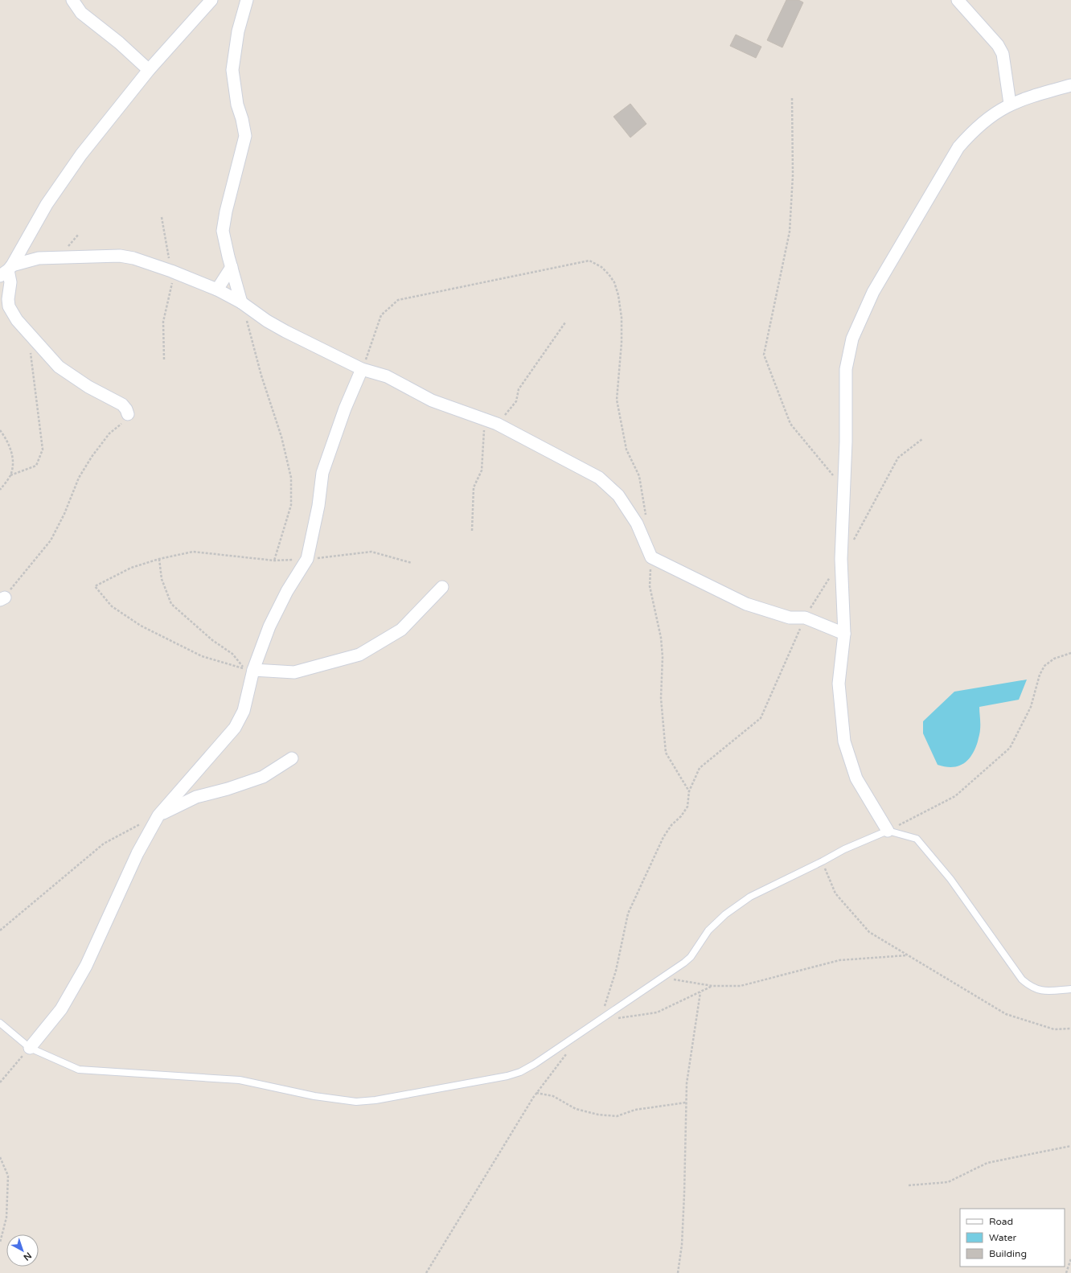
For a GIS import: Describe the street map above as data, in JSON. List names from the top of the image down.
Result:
{
  "legend": ["Road", "Water", "Building"],
  "north": "bottom right"
}
